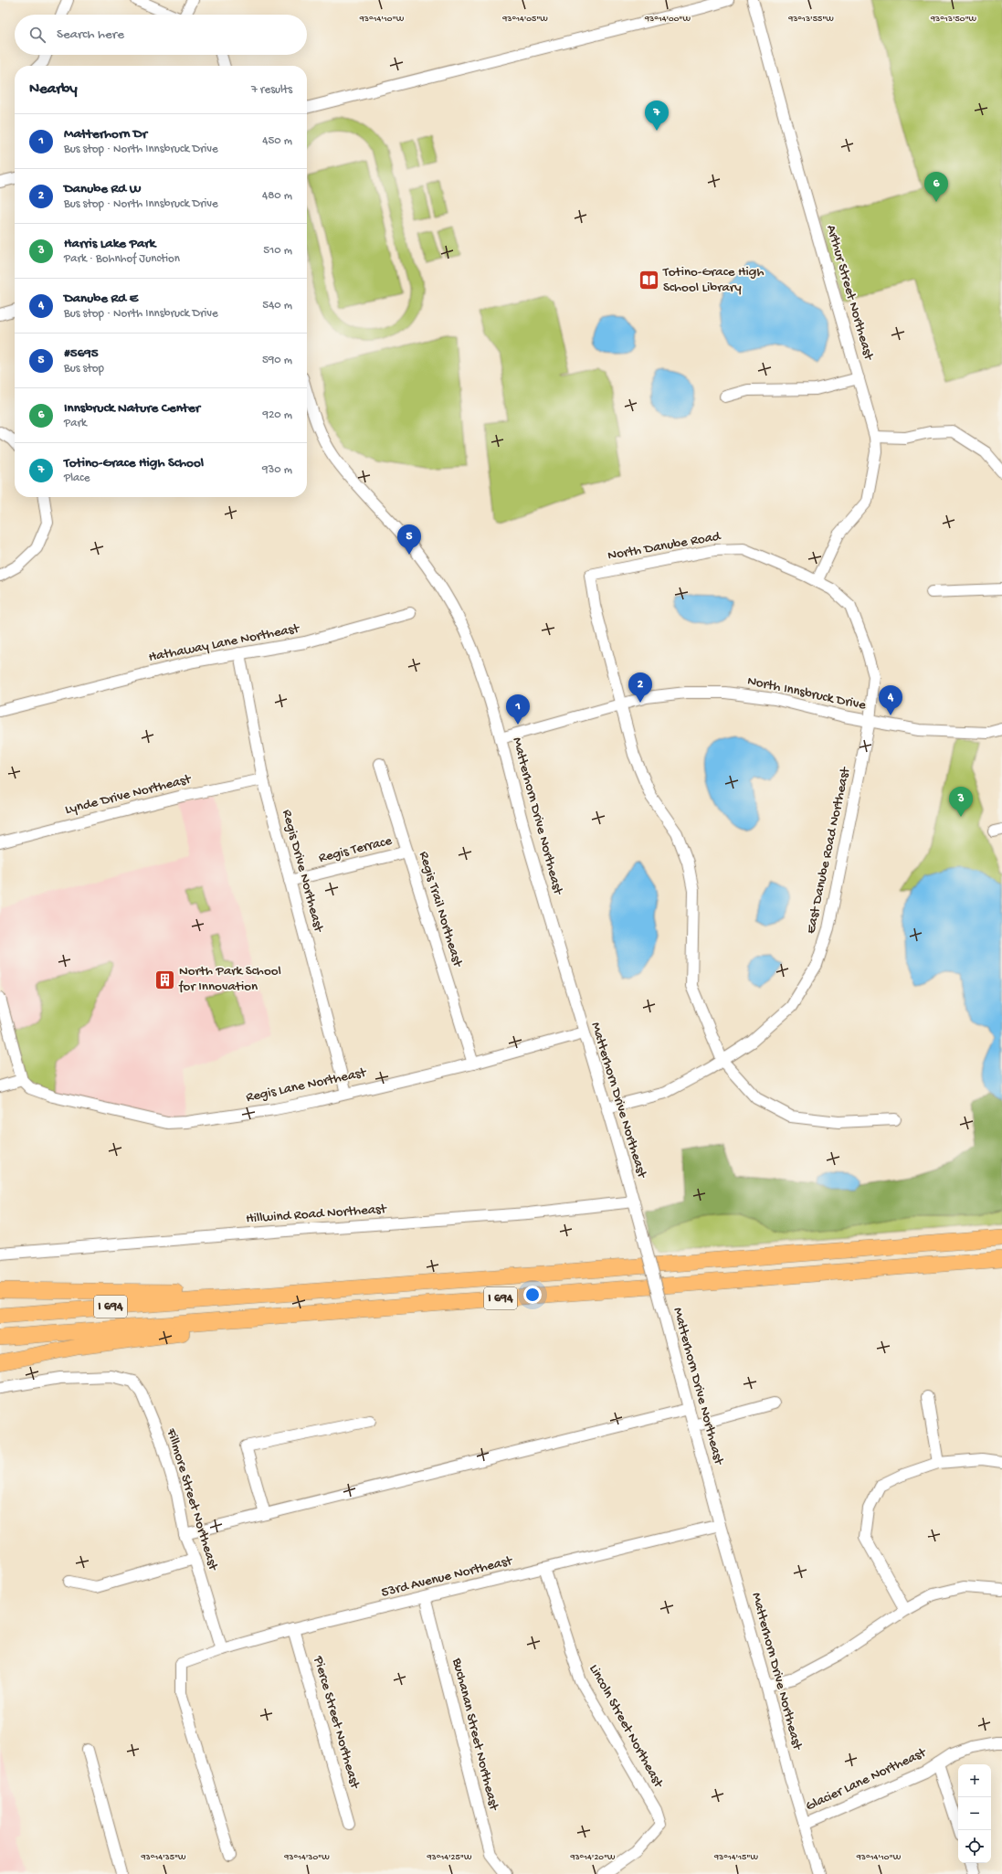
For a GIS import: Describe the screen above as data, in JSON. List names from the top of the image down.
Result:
{
  "streets": {
    "highway": ["I 694"],
    "street": [
      "Arthur Street Northeast",
      "North Danube Road",
      "Hathaway Lane Northeast",
      "North Innsbruck Drive",
      "Lynde Drive Northeast",
      "Matterhorn Drive Northeast",
      "Regis Terrace",
      "East Danube Road Northeast",
      "Regis Drive Northeast",
      "Regis Trail Northeast",
      "Regis Lane Northeast",
      "Hillwind Road Northeast",
      "Fillmore Street Northeast",
      "53rd Avenue Northeast",
      "Pierce Street Northeast",
      "Lincoln Street Northeast",
      "Buchanan Street Northeast",
      "Glacier Lane Northeast"
    ]
  },
  "crossings": [
    ["Arthur Street Northeast", "North Danube Road"],
    ["North Danube Road", "North Innsbruck Drive"],
    ["North Danube Road", "East Danube Road Northeast"],
    ["Hathaway Lane Northeast", "Regis Drive Northeast"],
    ["North Innsbruck Drive", "Matterhorn Drive Northeast"],
    ["North Innsbruck Drive", "East Danube Road Northeast"],
    ["Lynde Drive Northeast", "Regis Drive Northeast"],
    ["Matterhorn Drive Northeast", "East Danube Road Northeast"],
    ["Matterhorn Drive Northeast", "Regis Lane Northeast"],
    ["Matterhorn Drive Northeast", "Hillwind Road Northeast"],
    ["Matterhorn Drive Northeast", "53rd Avenue Northeast"],
    ["Matterhorn Drive Northeast", "Glacier Lane Northeast"],
    ["Regis Terrace", "Regis Drive Northeast"],
    ["Regis Terrace", "Regis Trail Northeast"],
    ["Regis Drive Northeast", "Regis Lane Northeast"],
    ["Regis Trail Northeast", "Regis Lane Northeast"],
    ["Fillmore Street Northeast", "53rd Avenue Northeast"],
    ["53rd Avenue Northeast", "Pierce Street Northeast"],
    ["53rd Avenue Northeast", "Lincoln Street Northeast"],
    ["53rd Avenue Northeast", "Buchanan Street Northeast"]
  ],
  "places": {
    "library": ["Totino-Grace High School Library"],
    "building": ["North Park School for Innovation"]
  },
  "page": {
    "search": "Search here",
    "heading": ["Nearby", "7 results"],
    "pins": [
      "7",
      "6",
      "5",
      "2",
      "4",
      "1",
      "3"
    ],
    "list": [
      {
        "mark": "1",
        "name": "Matterhorn Dr",
        "note": "Bus stop · North Innsbruck Drive",
        "value": "450 m"
      },
      {
        "mark": "2",
        "name": "Danube Rd W",
        "note": "Bus stop · North Innsbruck Drive",
        "value": "480 m"
      },
      {
        "mark": "3",
        "name": "Harris Lake Park",
        "note": "Park · Bohnhof Junction",
        "value": "510 m"
      },
      {
        "mark": "4",
        "name": "Danube Rd E",
        "note": "Bus stop · North Innsbruck Drive",
        "value": "540 m"
      },
      {
        "mark": "5",
        "name": "#5695",
        "note": "Bus stop",
        "value": "590 m"
      },
      {
        "mark": "6",
        "name": "Innsbruck Nature Center",
        "note": "Park",
        "value": "920 m"
      },
      {
        "mark": "7",
        "name": "Totino-Grace High School",
        "note": "Place",
        "value": "930 m"
      }
    ],
    "map_buttons": ["+", "−"]
  },
  "coordinates": [
    "93°14'10\"W",
    "93°14'05\"W",
    "93°14'00\"W",
    "93°13'55\"W",
    "93°13'50\"W",
    "93°14'35\"W",
    "93°14'30\"W",
    "93°14'25\"W",
    "93°14'20\"W",
    "93°14'15\"W"
  ]
}
